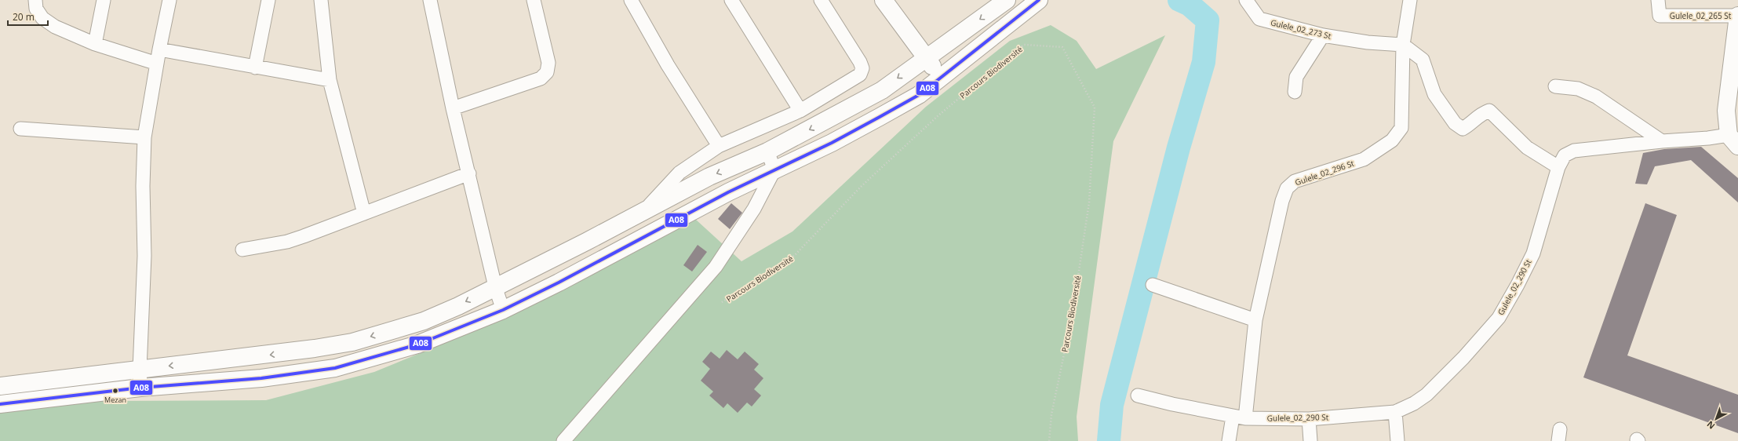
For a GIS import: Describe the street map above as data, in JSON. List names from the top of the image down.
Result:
{
  "streets": {
    "street": [
      "Gulele_02_265 St",
      "Gulele_02_273 St",
      "Gulele_02_296 St",
      "Gulele_02_290 St"
    ],
    "path": ["Parcours Biodiversité"]
  },
  "crossings": [
    ["Gulele_02_273 St", "Gulele_02_296 St"],
    ["Gulele_02_296 St", "Gulele_02_290 St"]
  ],
  "places": ["Mezan"],
  "lines": ["transit line A08"],
  "scale_bar": "20 m",
  "north": "bottom left"
}
